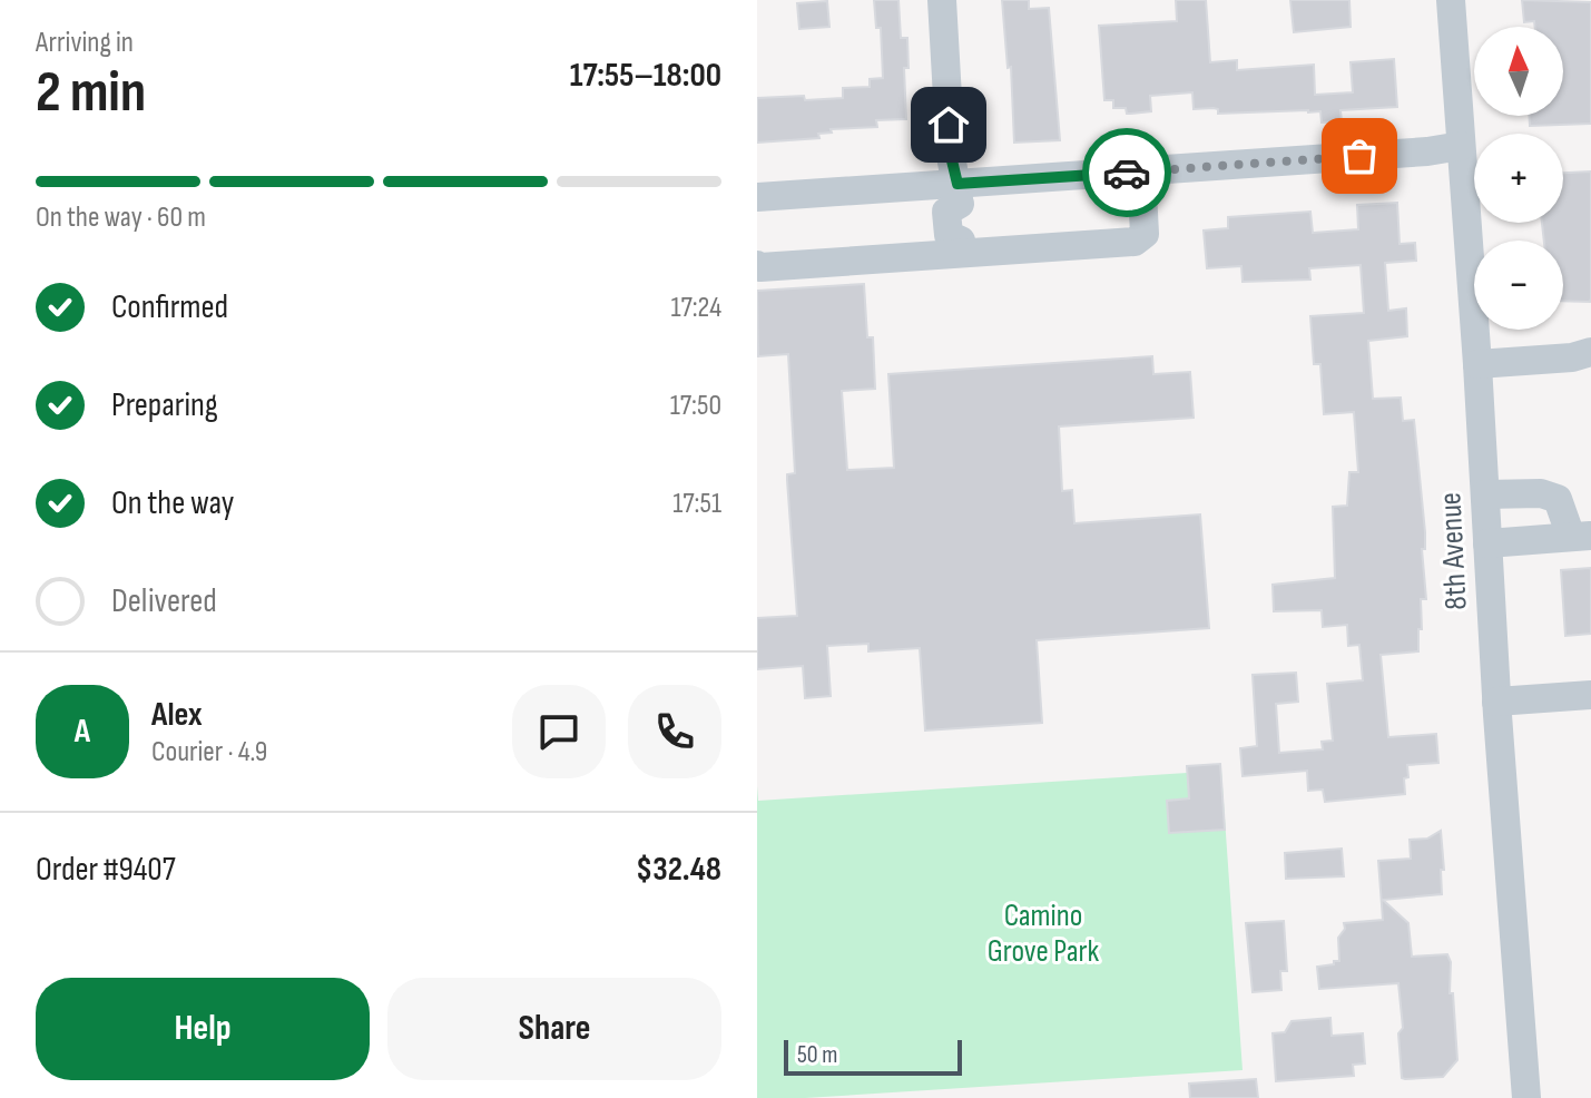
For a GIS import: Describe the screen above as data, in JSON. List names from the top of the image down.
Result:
{
  "streets": {
    "street": ["8th Avenue"]
  },
  "parks": ["Camino Grove Park"],
  "scale_bar": "50 m",
  "north": "top",
  "page": {
    "heading": ["2 min", "Arriving in", "17:55–18:00"],
    "panel": [
      "Alex",
      "Courier · 4.9",
      "Order #9407",
      "$32.48"
    ],
    "map_buttons": ["+", "−"],
    "bar": "On the way · 60 m",
    "list": [
      ["Confirmed", "17:24"],
      ["Preparing", "17:50"],
      ["On the way", "17:51"],
      "Delivered"
    ],
    "round": "A",
    "buttons": ["Help", "Share"],
    "scale": "50 m"
  }
}
